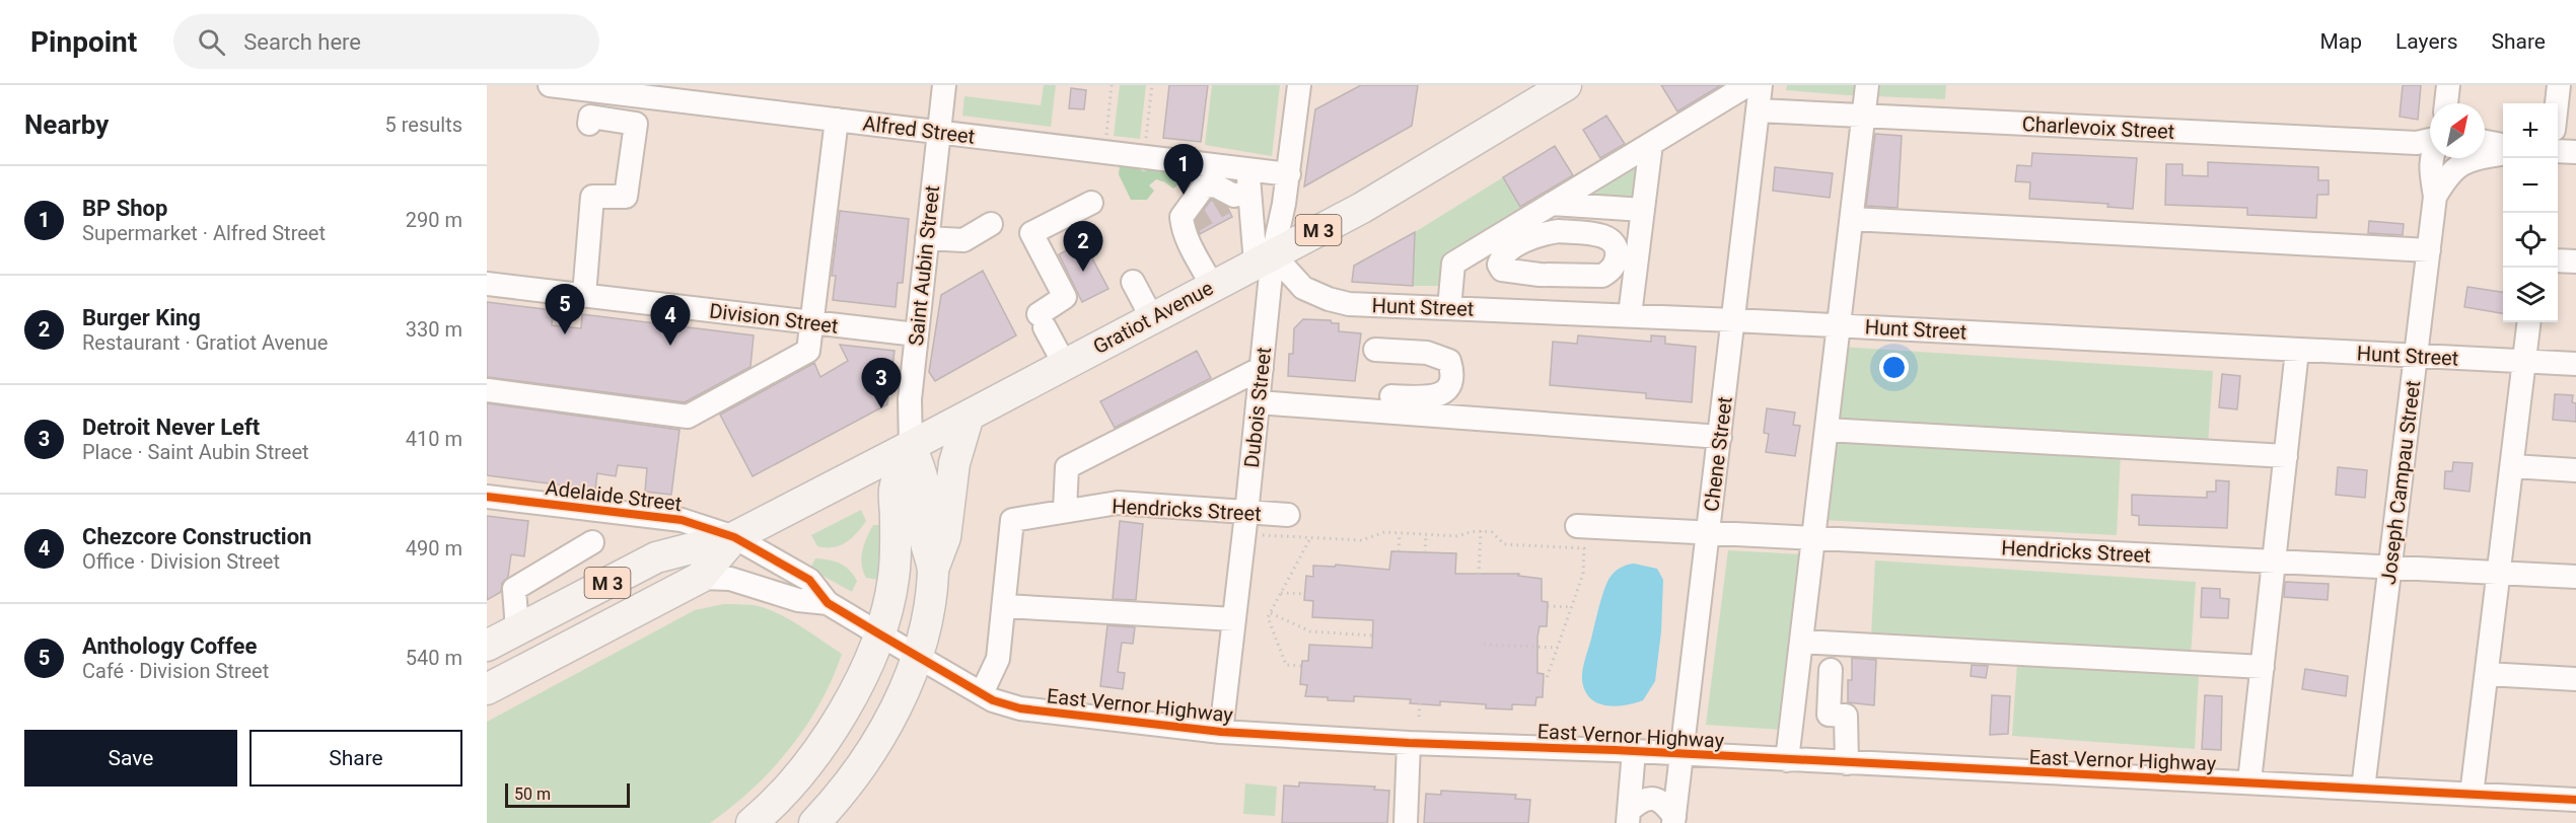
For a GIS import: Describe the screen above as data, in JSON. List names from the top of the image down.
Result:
{
  "streets": {
    "main road": ["M 3", "Saint Aubin Street", "Gratiot Avenue"],
    "street": [
      "Charlevoix Street",
      "Alfred Street",
      "Hunt Street",
      "Division Street",
      "Dubois Street",
      "Chene Street",
      "Joseph Campau Street",
      "Adelaide Street",
      "Hendricks Street",
      "East Vernor Highway"
    ]
  },
  "crossings": [
    ["Charlevoix Street", "Chene Street"],
    ["Alfred Street", "Saint Aubin Street"],
    ["Alfred Street", "Dubois Street"],
    ["Saint Aubin Street", "Gratiot Avenue"],
    ["Saint Aubin Street", "Division Street"],
    ["Saint Aubin Street", "East Vernor Highway"],
    ["Hunt Street", "Gratiot Avenue"],
    ["Hunt Street", "Dubois Street"],
    ["Hunt Street", "Chene Street"],
    ["Hunt Street", "Joseph Campau Street"],
    ["Gratiot Avenue", "Dubois Street"],
    ["Gratiot Avenue", "Adelaide Street"],
    ["Gratiot Avenue", "East Vernor Highway"],
    ["Dubois Street", "Hendricks Street"],
    ["Dubois Street", "East Vernor Highway"],
    ["Chene Street", "Hendricks Street"],
    ["Chene Street", "East Vernor Highway"],
    ["Joseph Campau Street", "Hendricks Street"],
    ["Joseph Campau Street", "East Vernor Highway"],
    ["Adelaide Street", "East Vernor Highway"]
  ],
  "scale_bar": "50 m",
  "north": "top right",
  "page": {
    "header": "Pinpoint",
    "search": "Search here",
    "nav": ["Map", "Layers", "Share"],
    "heading": ["Nearby", "5 results"],
    "map_buttons": ["+", "−"],
    "pins": [
      "1",
      "2",
      "5",
      "4",
      "3"
    ],
    "list": [
      {
        "mark": "1",
        "name": "BP Shop",
        "note": "Supermarket · Alfred Street",
        "value": "290 m"
      },
      {
        "mark": "2",
        "name": "Burger King",
        "note": "Restaurant · Gratiot Avenue",
        "value": "330 m"
      },
      {
        "mark": "3",
        "name": "Detroit Never Left",
        "note": "Place · Saint Aubin Street",
        "value": "410 m"
      },
      {
        "mark": "4",
        "name": "Chezcore Construction",
        "note": "Office · Division Street",
        "value": "490 m"
      },
      {
        "mark": "5",
        "name": "Anthology Coffee",
        "note": "Café · Division Street",
        "value": "540 m"
      }
    ],
    "buttons": ["Save", "Share"],
    "scale": "50 m"
  }
}
